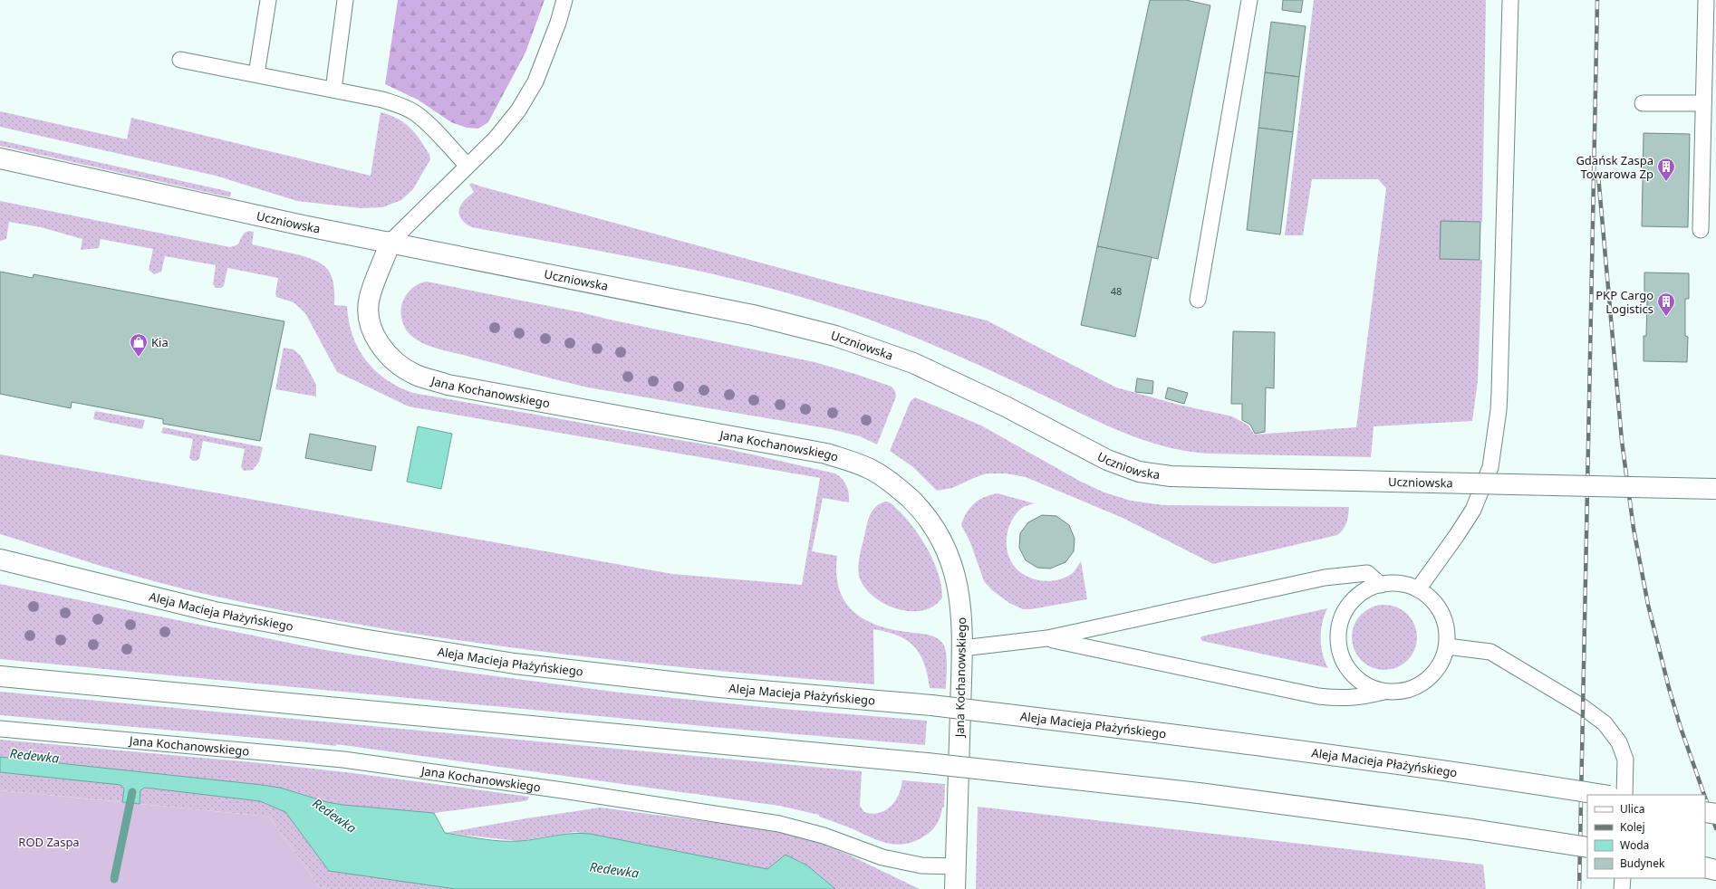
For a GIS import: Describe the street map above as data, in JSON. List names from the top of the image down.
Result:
{
  "streets": {
    "main road": ["Uczniowska", "Jana Kochanowskiego", "Aleja Macieja Płażyńskiego"]
  },
  "crossings": [
    ["Uczniowska", "Jana Kochanowskiego"]
  ],
  "water": ["Redewka"],
  "parks": ["ROD Zaspa"],
  "places": {
    "building": ["Gdańsk Zaspa Towarowa Zp", "PKP Cargo Logistics"],
    "shop": ["Kia"]
  },
  "house_numbers": ["48"],
  "legend": [
    "Ulica",
    "Kolej",
    "Woda",
    "Budynek"
  ]
}
